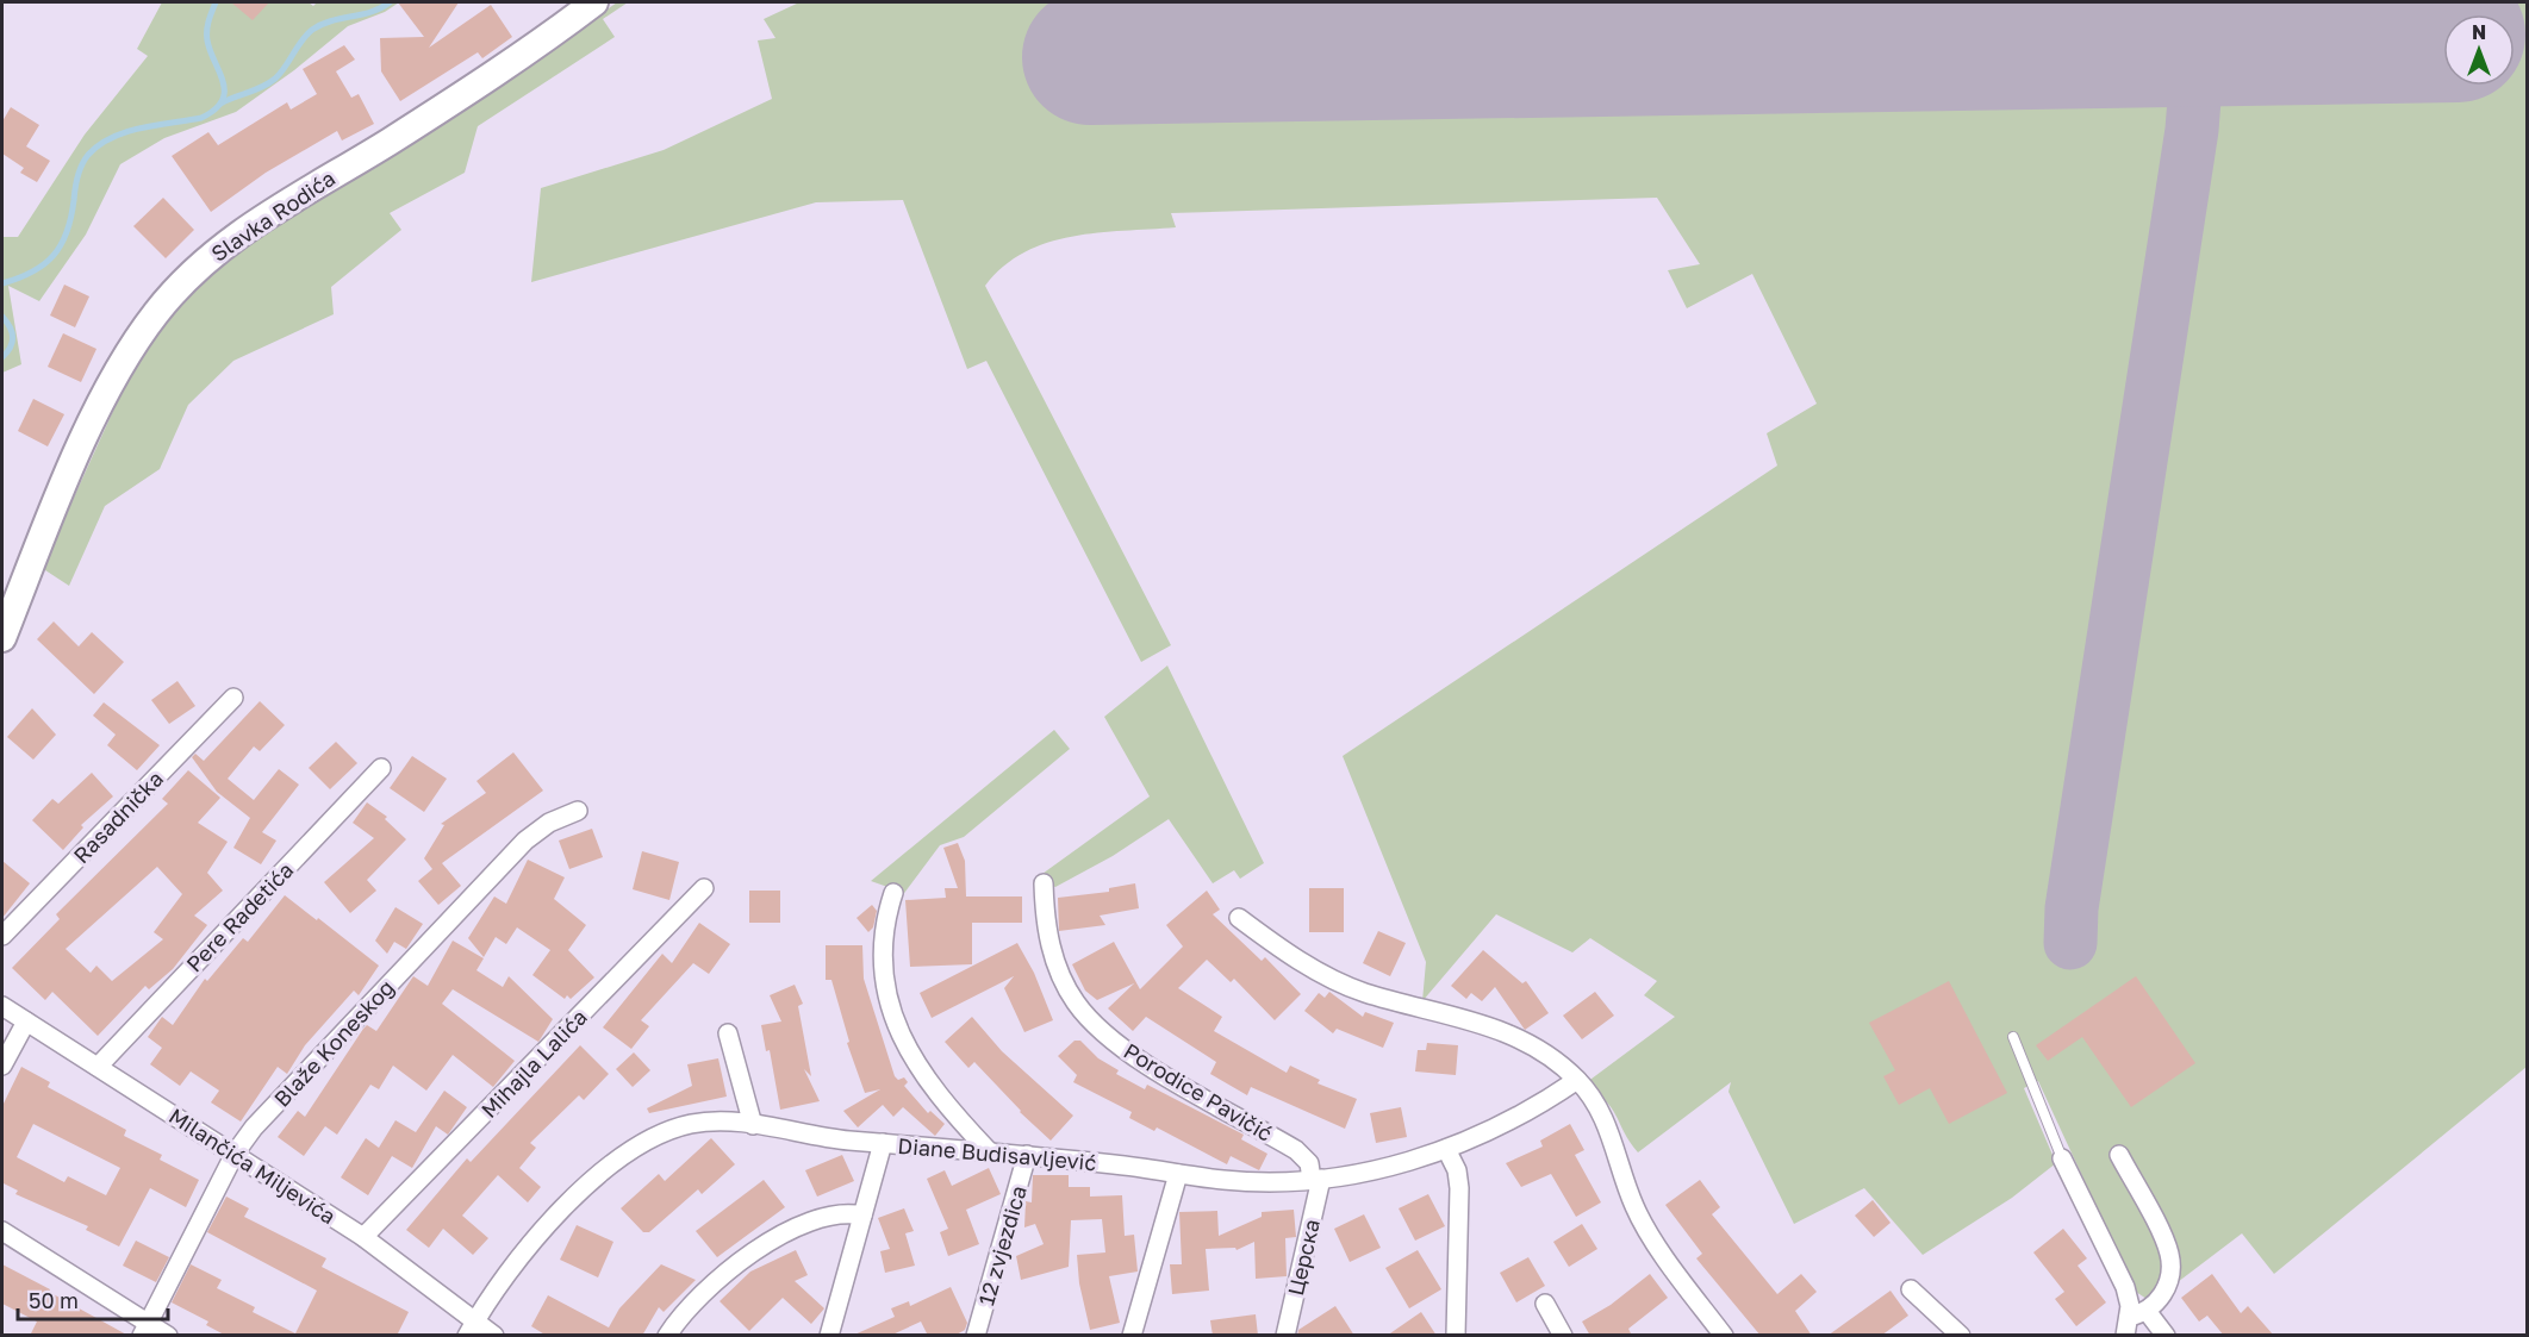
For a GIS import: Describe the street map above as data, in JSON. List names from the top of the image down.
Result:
{
  "streets": {
    "main road": ["Slavka Rodića"],
    "street": [
      "Rasadnička",
      "Pere Radetića",
      "Blaže Koneskog",
      "Mihajla Lalića",
      "Porodice Pavičić",
      "Diane Budisavljević",
      "Milančića Miljevića",
      "12 zvjezdica",
      "Церска"
    ]
  },
  "crossings": [
    ["Pere Radetića", "Milančića Miljevića"],
    ["Blaže Koneskog", "Milančića Miljevića"],
    ["Mihajla Lalića", "Milančića Miljevića"],
    ["Porodice Pavičić", "Diane Budisavljević"],
    ["Porodice Pavičić", "Церска"],
    ["Diane Budisavljević", "Milančića Miljevića"],
    ["Diane Budisavljević", "12 zvjezdica"],
    ["Diane Budisavljević", "Церска"]
  ],
  "scale_bar": "50 m",
  "north": "top"
}
